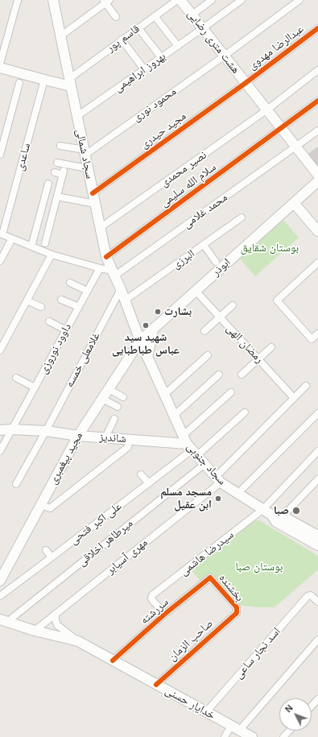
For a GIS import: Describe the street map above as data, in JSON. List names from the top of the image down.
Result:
{
  "streets": {
    "main road": [
      "هشت متری رضایی",
      "سجاد شمالی",
      "ابوذر",
      "شاندیز",
      "مجید پیغمبری",
      "سجاد جنوبی",
      "خدایار حسنی"
    ],
    "street": [
      "قاسم پور",
      "عبدالرضا مهدوی",
      "بهروز ابراهیمی",
      "محمود نوری",
      "مجید حیدری",
      "ساعدی",
      "نصیر محمدی",
      "سلام الله سلیمی",
      "محمد غلامی",
      "البرزی",
      "رمضان الهی",
      "داوود نوروزی",
      "غلامعلی خمسه",
      "علی اکبر فتحی",
      "میرطاهر اخلاقی",
      "سیدرضا هاشمی",
      "مهری آسیابر",
      "بخشنده",
      "سررشته",
      "صاحب الزمان",
      "اسد نجار ساعی"
    ]
  },
  "crossings": [
    ["قاسم پور", "سجاد شمالی"],
    ["هشت متری رضایی", "عبدالرضا مهدوی"],
    ["هشت متری رضایی", "بهروز ابراهیمی"],
    ["هشت متری رضایی", "محمود نوری"],
    ["هشت متری رضایی", "مجید حیدری"],
    ["هشت متری رضایی", "نصیر محمدی"],
    ["هشت متری رضایی", "سلام الله سلیمی"],
    ["هشت متری رضایی", "محمد غلامی"],
    ["عبدالرضا مهدوی", "مجید حیدری"],
    ["بهروز ابراهیمی", "سجاد شمالی"],
    ["محمود نوری", "سجاد شمالی"],
    ["مجید حیدری", "سجاد شمالی"],
    ["سجاد شمالی", "نصیر محمدی"],
    ["سجاد شمالی", "سلام الله سلیمی"],
    ["سجاد شمالی", "محمد غلامی"],
    ["سجاد شمالی", "البرزی"],
    ["سجاد شمالی", "ابوذر"],
    ["سجاد شمالی", "غلامعلی خمسه"],
    ["سجاد شمالی", "مجید پیغمبری"],
    ["سجاد شمالی", "سجاد جنوبی"],
    ["ابوذر", "رمضان الهی"],
    ["ابوذر", "مجید پیغمبری"],
    ["ابوذر", "سجاد جنوبی"],
    ["رمضان الهی", "مهری آسیابر"],
    ["داوود نوروزی", "شاندیز"],
    ["غلامعلی خمسه", "شاندیز"],
    ["شاندیز", "مجید پیغمبری"],
    ["شاندیز", "سجاد جنوبی"],
    ["شاندیز", "علی اکبر فتحی"],
    ["مجید پیغمبری", "سجاد جنوبی"],
    ["سجاد جنوبی", "علی اکبر فتحی"],
    ["سجاد جنوبی", "میرطاهر اخلاقی"],
    ["سجاد جنوبی", "سیدرضا هاشمی"],
    ["سجاد جنوبی", "مهری آسیابر"],
    ["میرطاهر اخلاقی", "خدایار حسنی"],
    ["سیدرضا هاشمی", "سررشته"],
    ["مهری آسیابر", "خدایار حسنی"],
    ["بخشنده", "سررشته"],
    ["بخشنده", "صاحب الزمان"],
    ["سررشته", "خدایار حسنی"],
    ["صاحب الزمان", "خدایار حسنی"],
    ["اسد نجار ساعی", "خدایار حسنی"]
  ],
  "parks": ["بوستان شقایق", "بوستان صبا"],
  "places": [
    "بشارت",
    "شهید سید عباس طباطبایی",
    "مسجد مسلم ابن عقیل",
    "صبا"
  ],
  "north": "top left"
}
